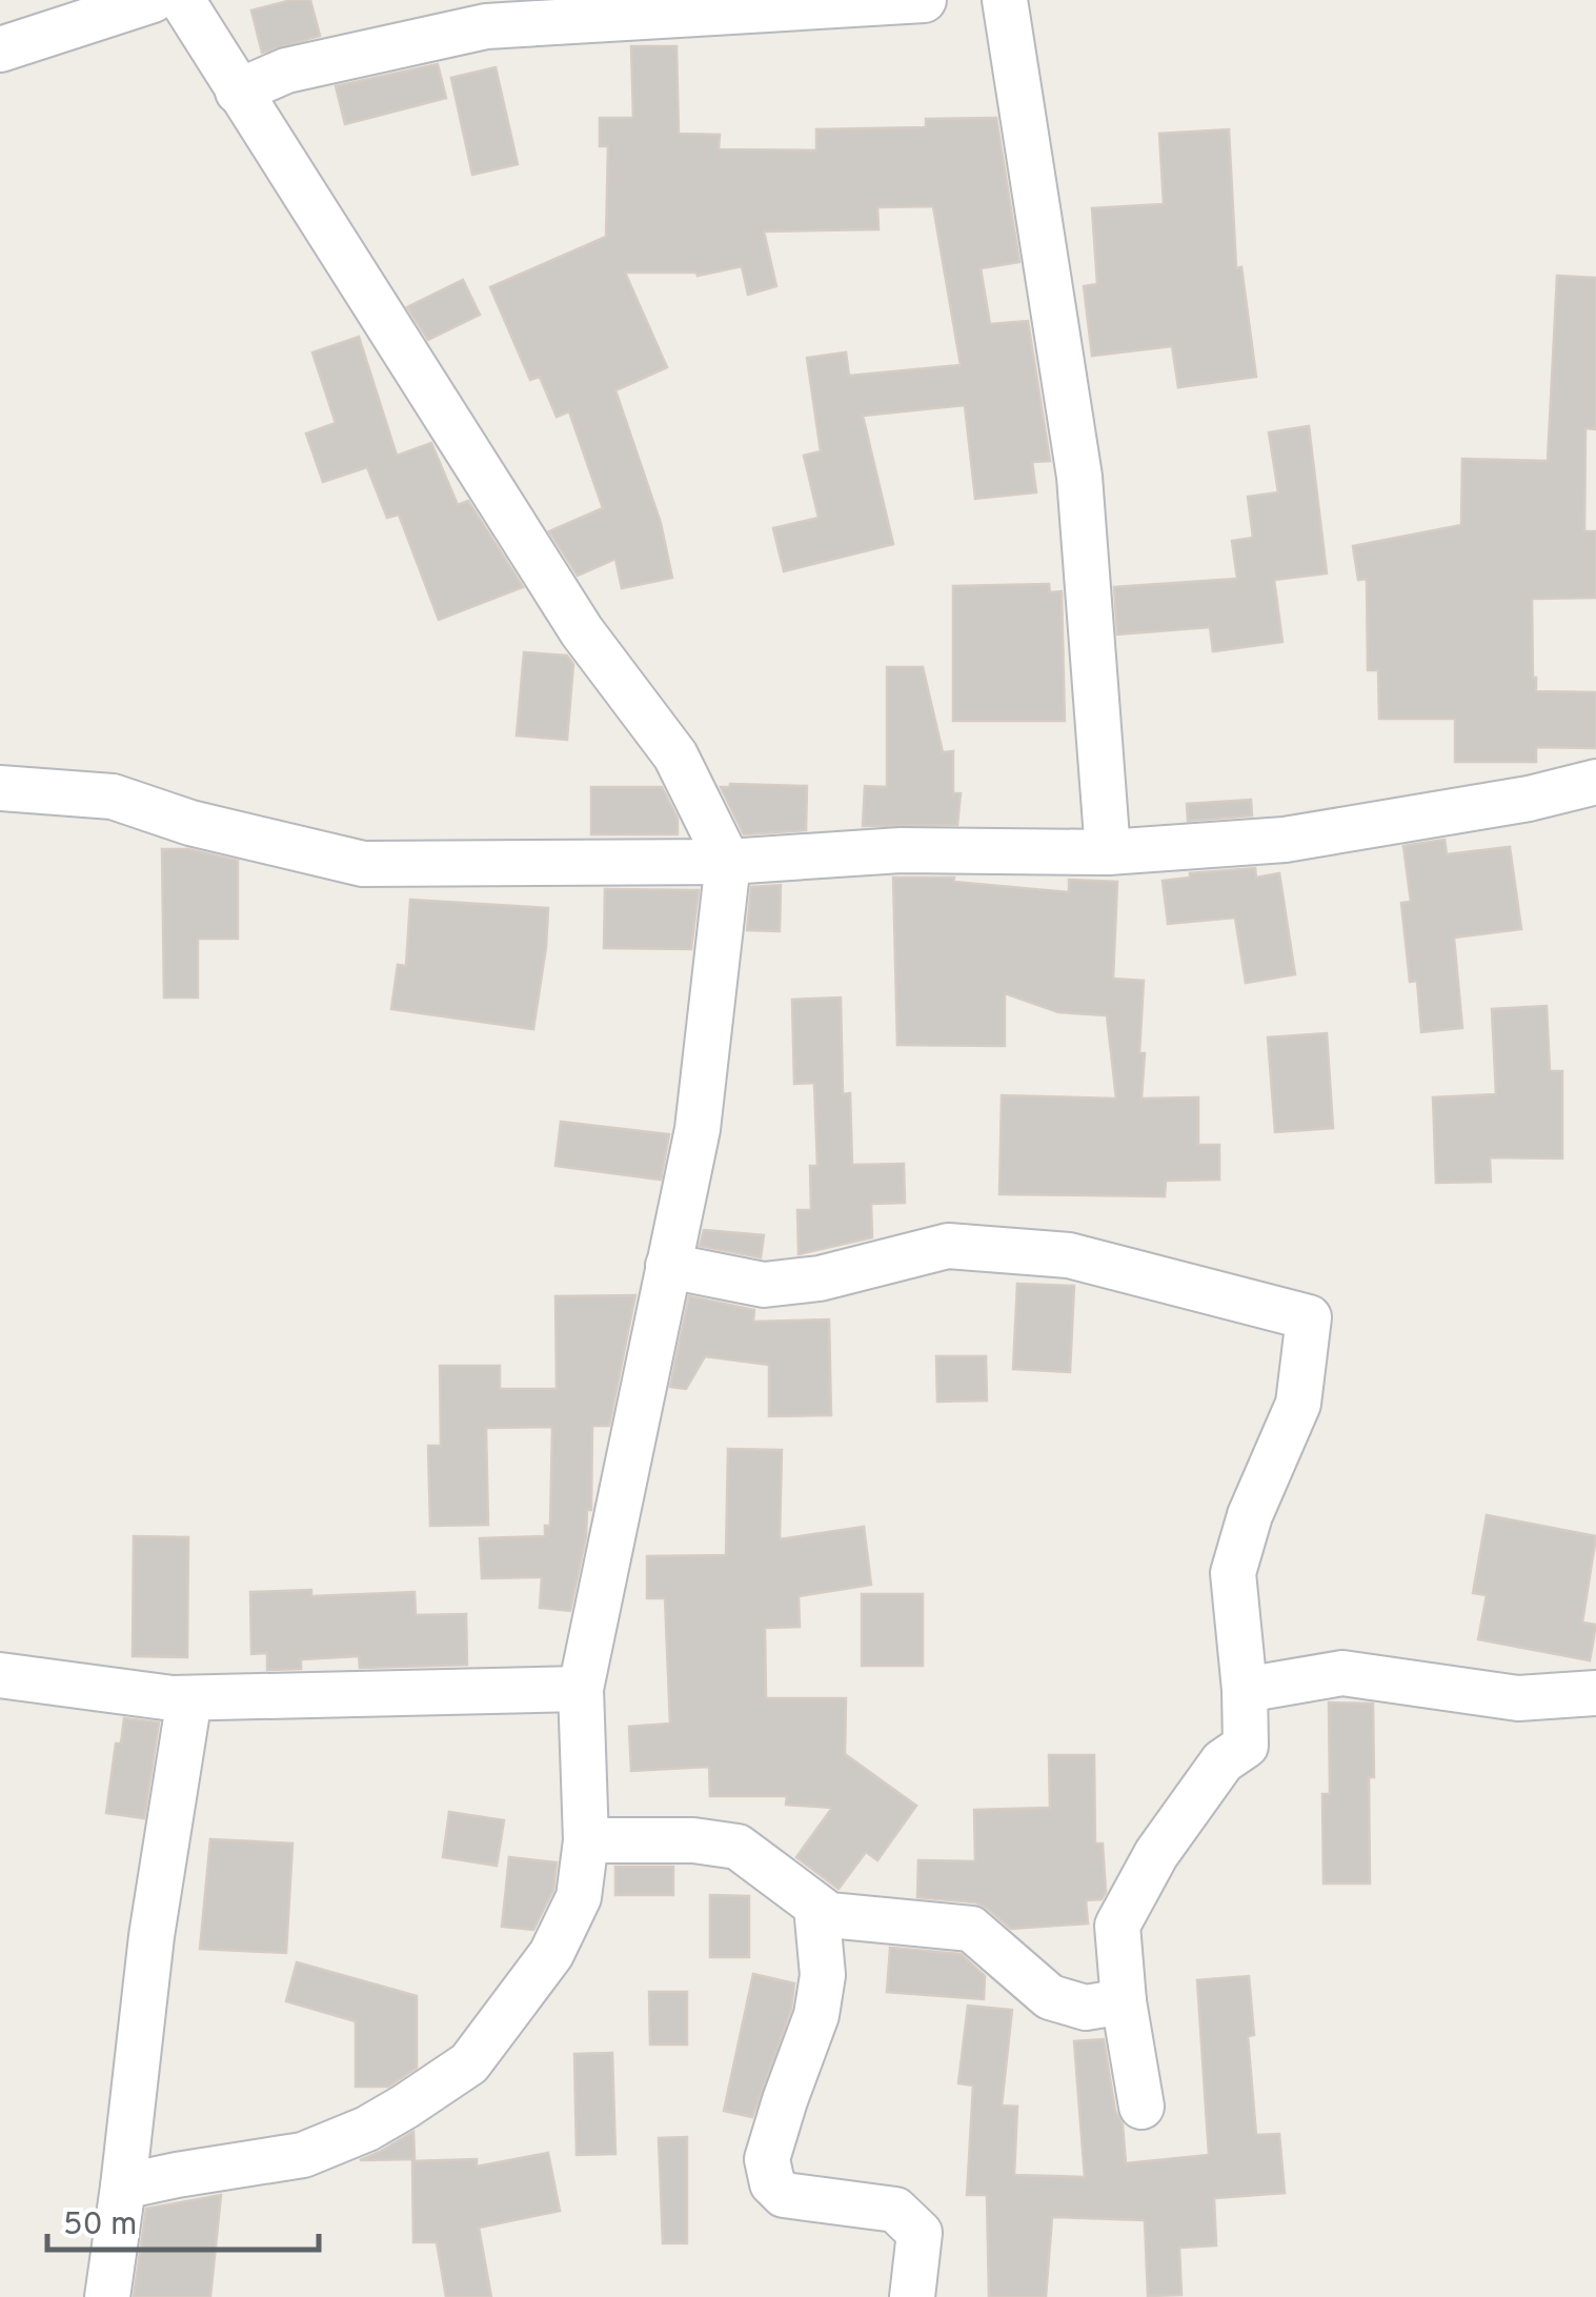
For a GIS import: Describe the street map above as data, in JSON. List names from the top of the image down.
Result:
{
  "scale_bar": "50 m"
}
